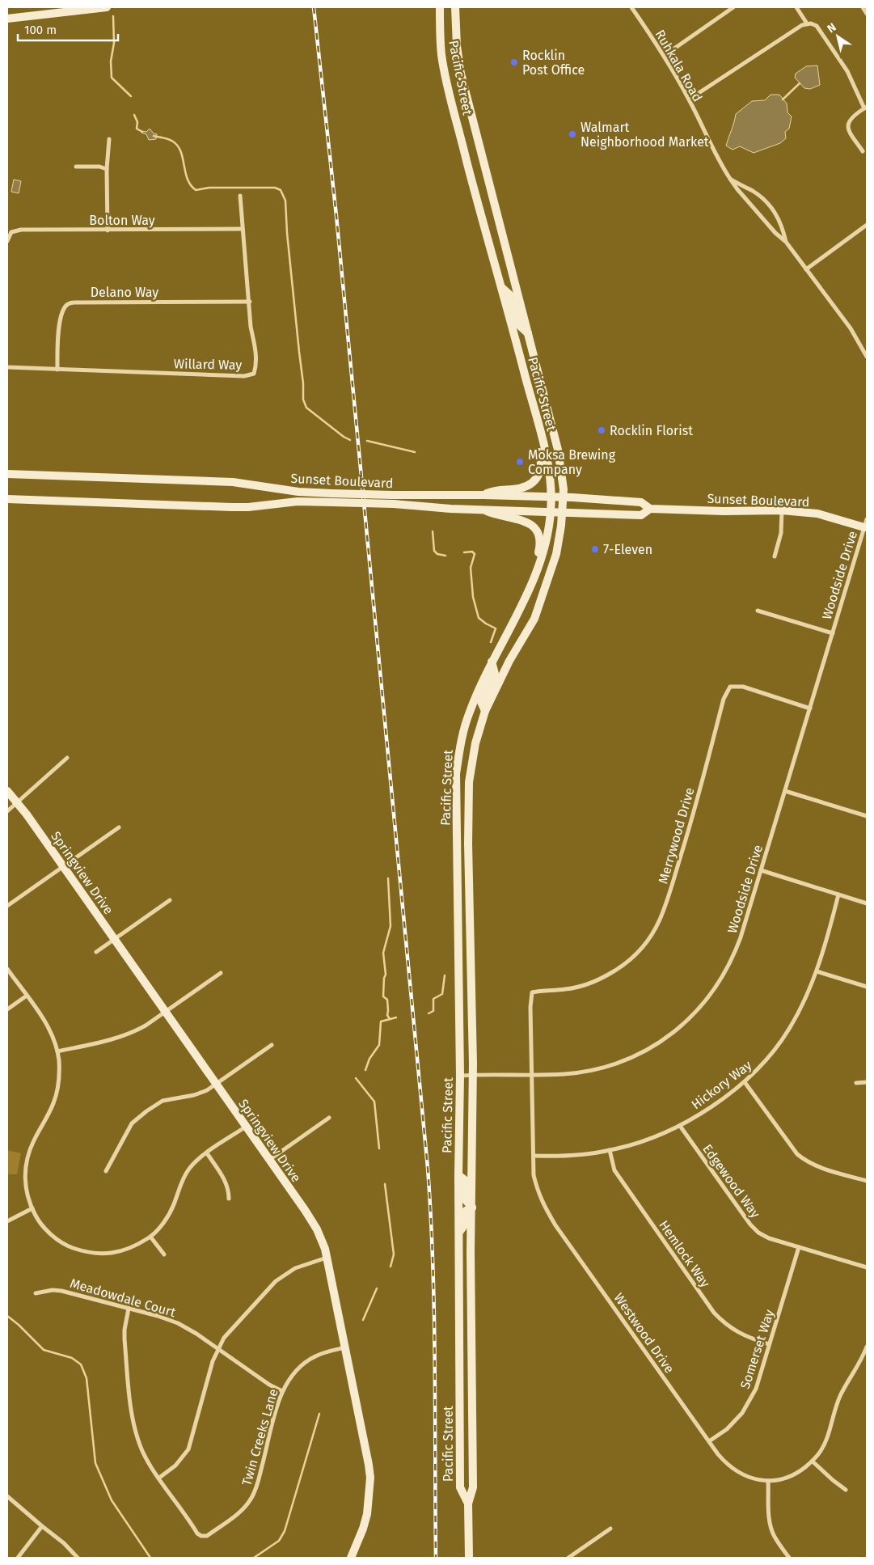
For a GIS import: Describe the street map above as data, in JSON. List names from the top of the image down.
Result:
{
  "streets": {
    "main road": ["Pacific Street", "Sunset Boulevard", "Springview Drive"],
    "street": [
      "Ruhkala Road",
      "Bolton Way",
      "Delano Way",
      "Willard Way",
      "Woodside Drive",
      "Merrywood Drive",
      "Hickory Way",
      "Edgewood Way",
      "Hemlock Way",
      "Meadowdale Court",
      "Westwood Drive",
      "Somerset Way",
      "Twin Creeks Lane"
    ]
  },
  "crossings": [
    ["Pacific Street", "Sunset Boulevard"],
    ["Pacific Street", "Woodside Drive"],
    ["Bolton Way", "Willard Way"],
    ["Delano Way", "Willard Way"],
    ["Sunset Boulevard", "Woodside Drive"],
    ["Woodside Drive", "Merrywood Drive"],
    ["Woodside Drive", "Westwood Drive"],
    ["Merrywood Drive", "Westwood Drive"],
    ["Springview Drive", "Twin Creeks Lane"],
    ["Hickory Way", "Edgewood Way"],
    ["Hickory Way", "Hemlock Way"],
    ["Hickory Way", "Westwood Drive"],
    ["Edgewood Way", "Somerset Way"],
    ["Hemlock Way", "Somerset Way"],
    ["Meadowdale Court", "Twin Creeks Lane"],
    ["Westwood Drive", "Somerset Way"]
  ],
  "places": [
    "Rocklin Post Office",
    "Walmart Neighborhood Market",
    "Rocklin Florist",
    "Moksa Brewing Company",
    "7-Eleven"
  ],
  "scale_bar": "100 m",
  "north": "top left"
}
